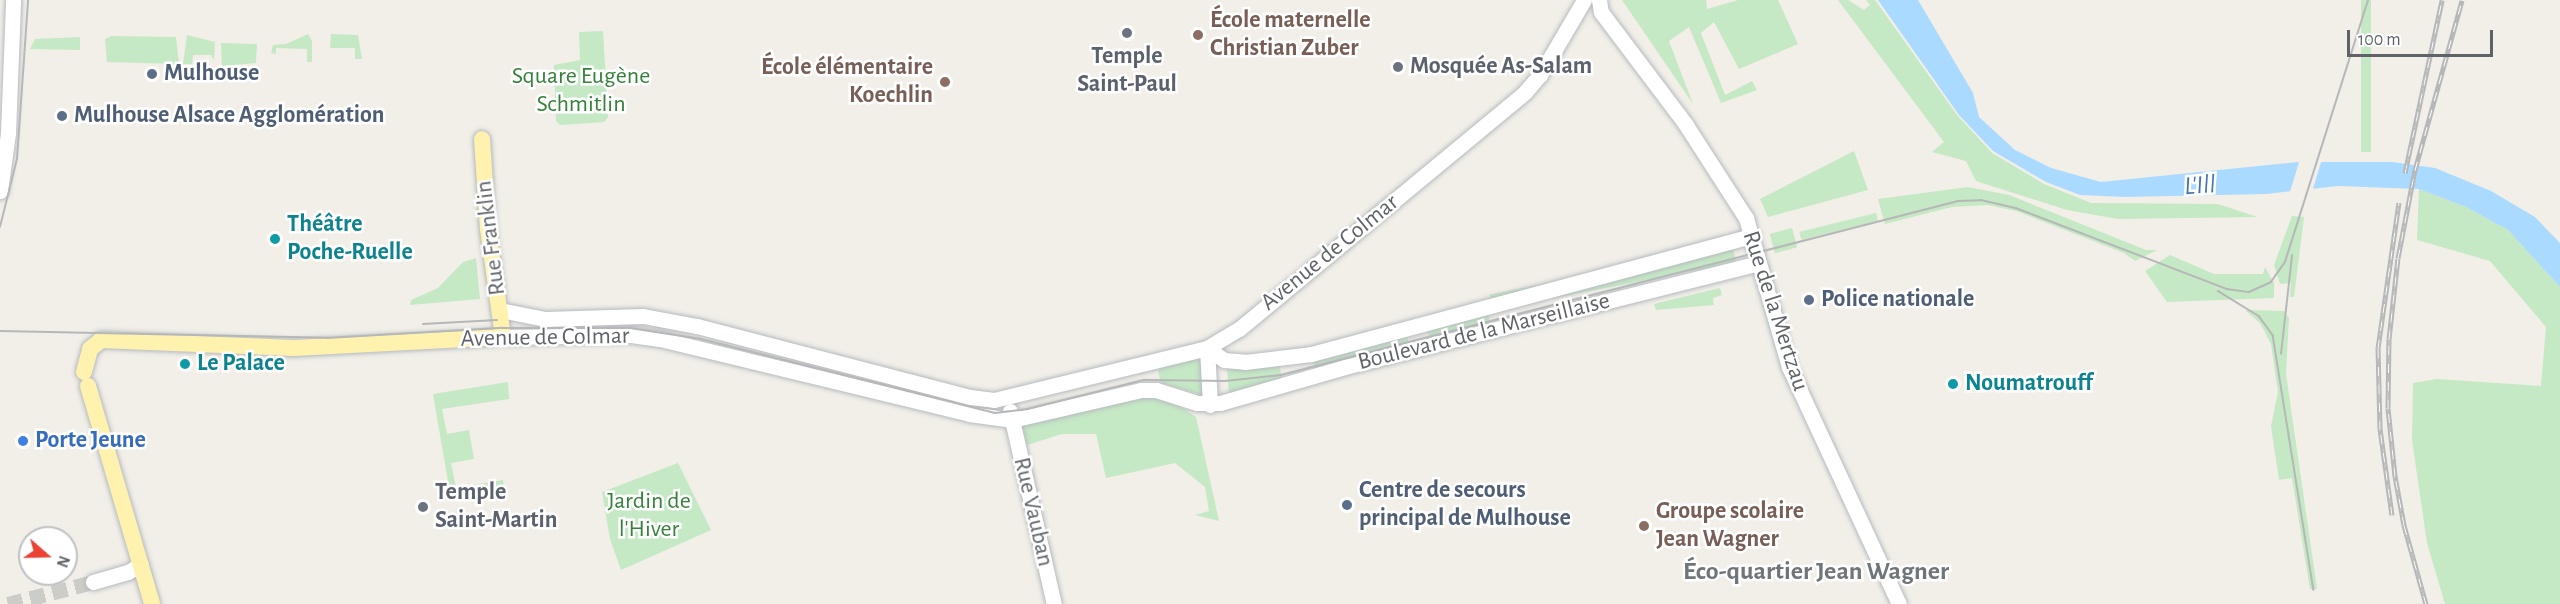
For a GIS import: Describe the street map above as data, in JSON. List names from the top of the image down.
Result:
{
  "streets": {
    "main road": [
      "Rue Franklin",
      "Avenue de Colmar",
      "Rue de la Mertzau",
      "Boulevard de la Marseillaise",
      "Rue Vauban"
    ]
  },
  "crossings": [
    ["Rue Franklin", "Avenue de Colmar"],
    ["Avenue de Colmar", "Rue de la Mertzau"],
    ["Avenue de Colmar", "Boulevard de la Marseillaise"],
    ["Avenue de Colmar", "Rue Vauban"],
    ["Rue de la Mertzau", "Boulevard de la Marseillaise"]
  ],
  "districts": ["Éco-quartier Jean Wagner"],
  "water": ["L'Ill"],
  "parks": ["Square Eugène Schmitlin", "Jardin de l'Hiver"],
  "places": [
    "Temple Saint-Paul",
    "École maternelle Christian Zuber",
    "Mosquée As-Salam",
    "Mulhouse",
    "École élémentaire Koechlin",
    "Mulhouse Alsace Agglomération",
    "Théâtre Poche-Ruelle",
    "Police nationale",
    "Le Palace",
    "Noumatrouff",
    "Porte Jeune",
    "Centre de secours principal de Mulhouse",
    "Temple Saint-Martin",
    "Groupe scolaire Jean Wagner"
  ],
  "scale_bar": "100 m",
  "north": "right"
}
